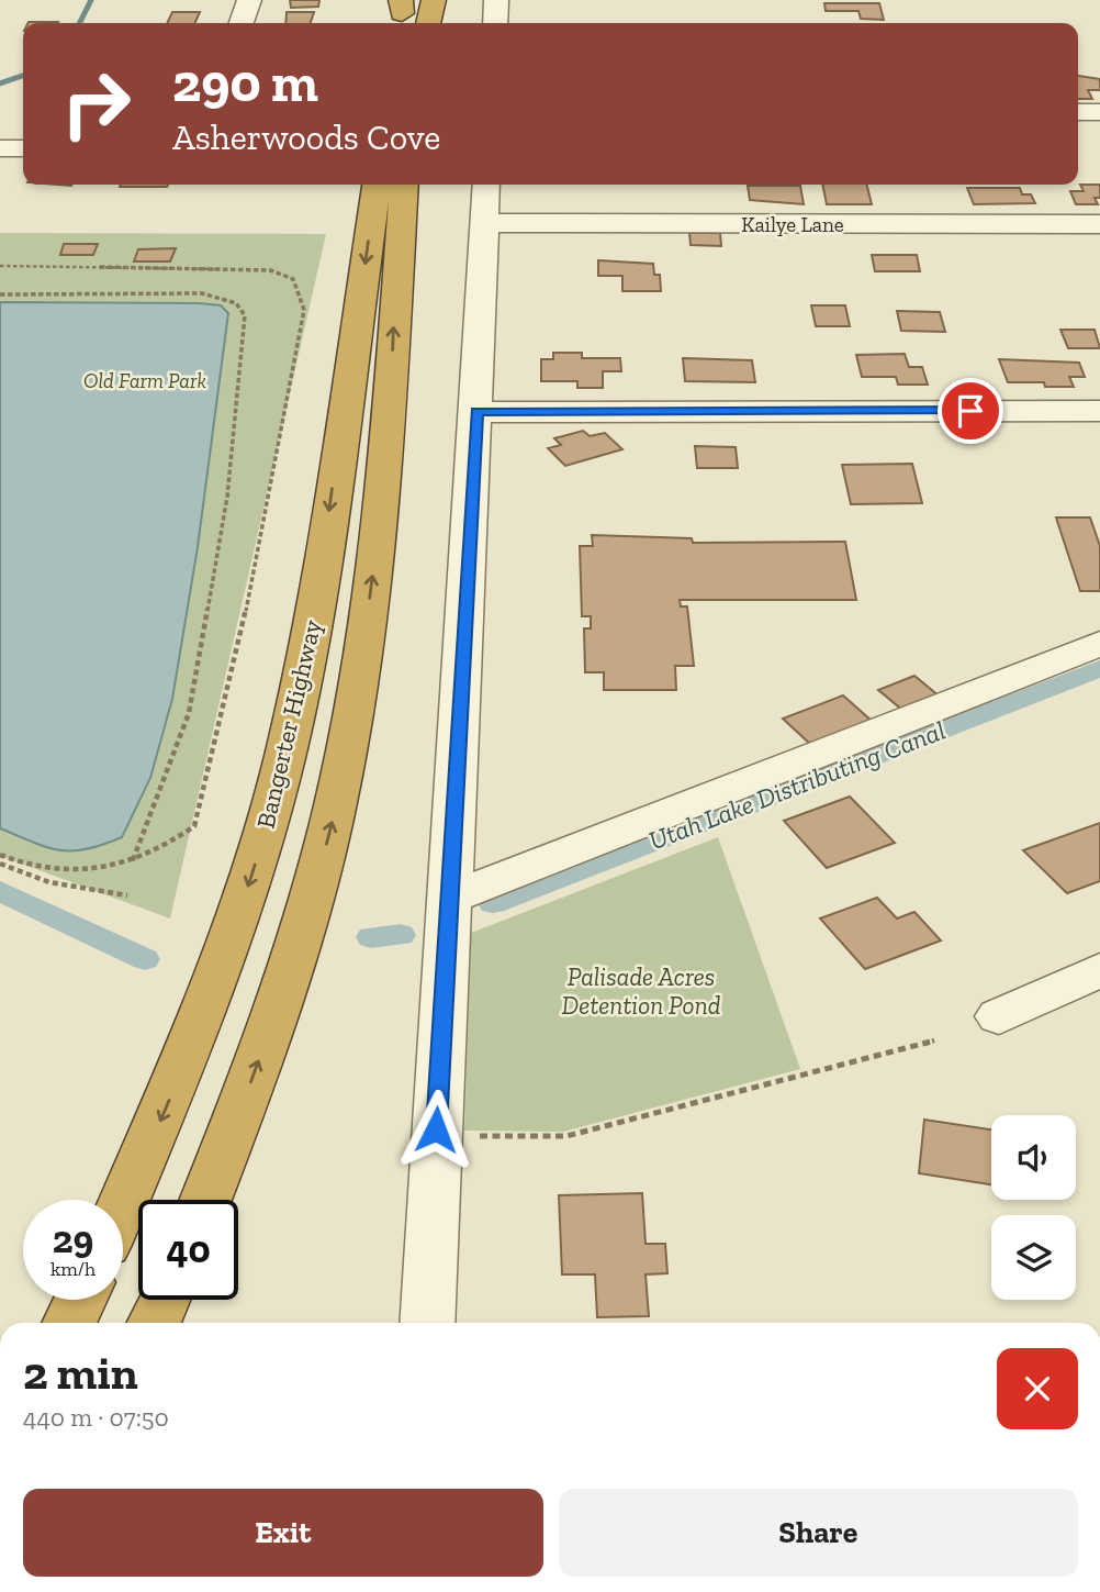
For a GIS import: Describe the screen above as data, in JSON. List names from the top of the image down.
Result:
{
  "streets": {
    "highway": ["Bangerter Highway"],
    "street": ["Kailye Lane"]
  },
  "water": ["Utah Lake Distributing Canal"],
  "parks": ["Old Farm Park", "Palisade Acres Detention Pond"],
  "page": {
    "turn": ["290 m", "Asherwoods Cove"],
    "speed": "29 km/h",
    "limit": "40",
    "heading": ["2 min", "440 m · 07:50"],
    "buttons": ["Exit", "Share"]
  }
}
